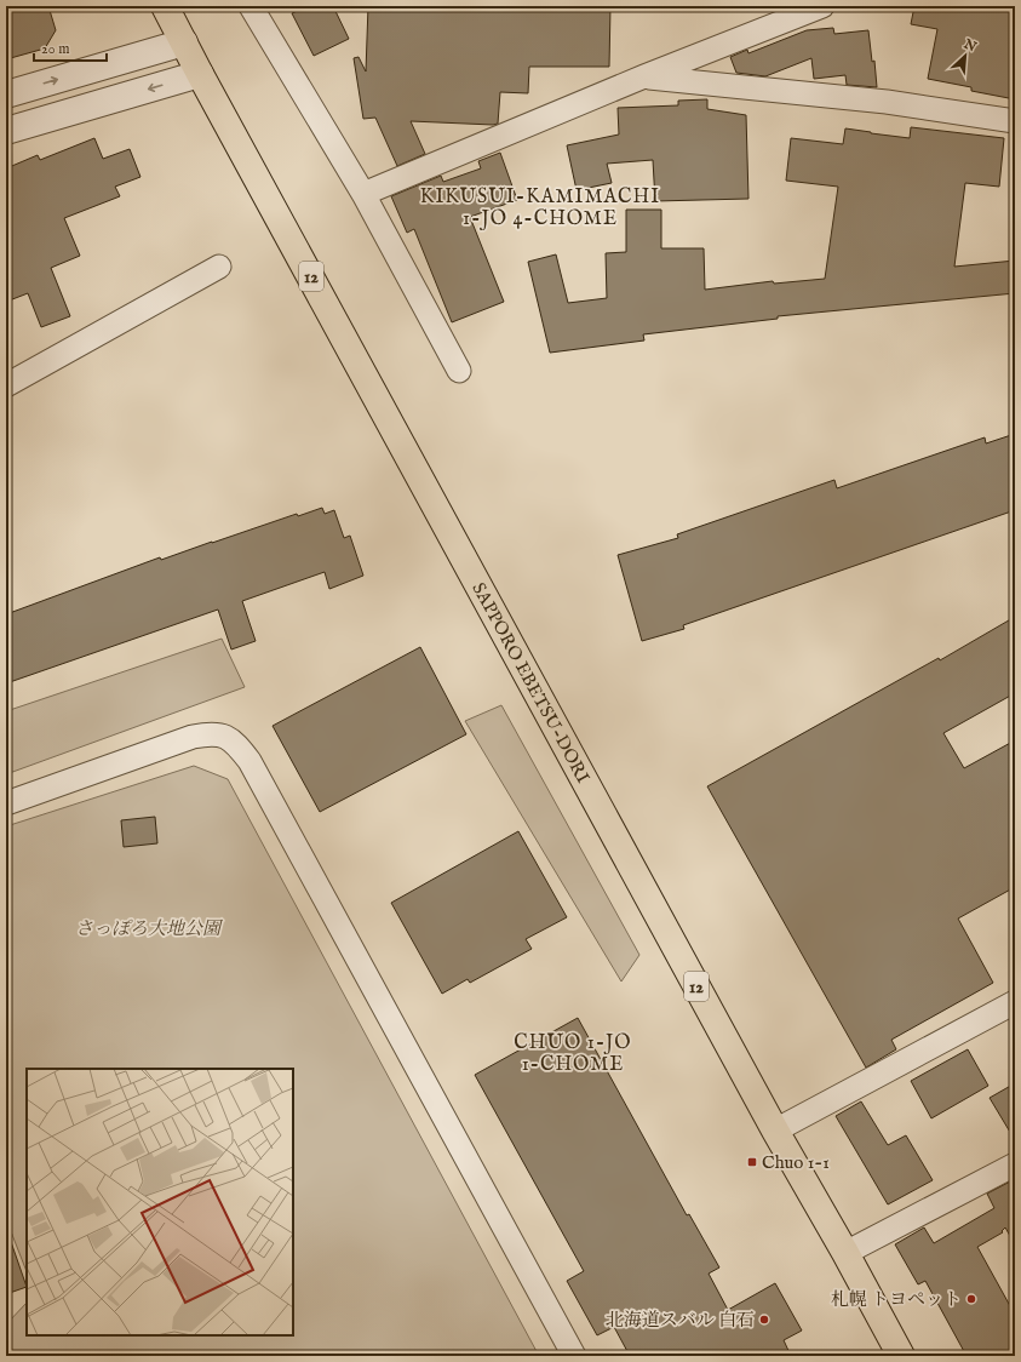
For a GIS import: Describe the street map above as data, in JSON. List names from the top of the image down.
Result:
{
  "streets": {
    "highway": ["12", "SAPPORO EBETSU-DORI"]
  },
  "districts": ["KIKUSUI-KAMIMACHI 1-JO 4-CHOME", "CHUO 1-JO 1-CHOME"],
  "parks": ["さっぽろ大地公園"],
  "places": {
    "transit": ["Chuo 1-1"],
    "other": ["札幌 トヨペット", "北海道スバル 白石"]
  },
  "scale_bar": "20 m",
  "north": "top right"
}
